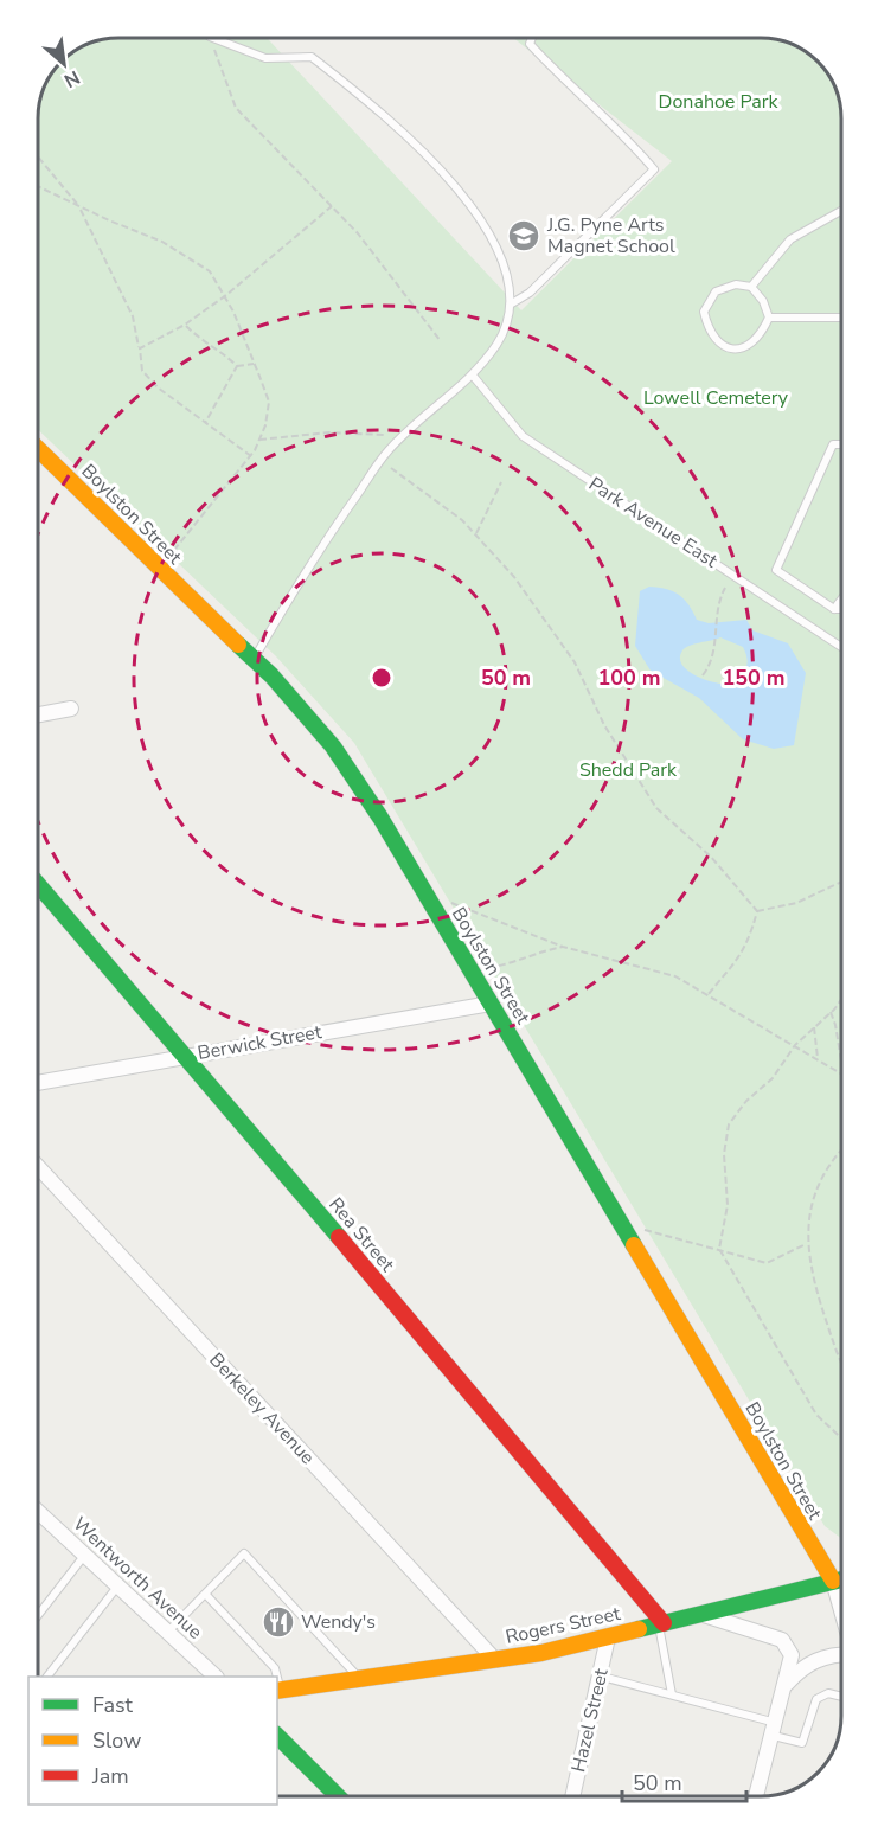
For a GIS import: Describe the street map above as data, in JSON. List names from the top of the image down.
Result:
{
  "streets": {
    "main road": ["Boylston Street", "Rea Street", "Rogers Street"],
    "street": [
      "Berwick Street",
      "Berkeley Avenue",
      "Wentworth Avenue",
      "Hazel Street"
    ],
    "lane": ["Park Avenue East"]
  },
  "crossings": [
    ["Boylston Street", "Berwick Street"],
    ["Boylston Street", "Rogers Street"],
    ["Berwick Street", "Rea Street"],
    ["Rea Street", "Rogers Street"],
    ["Berkeley Avenue", "Rogers Street"],
    ["Rogers Street", "Hazel Street"]
  ],
  "parks": ["Donahoe Park", "Lowell Cemetery", "Shedd Park"],
  "places": {
    "school or university": ["J.G. Pyne Arts Magnet School"],
    "restaurant": ["Wendy's"]
  },
  "legend": ["Fast", "Slow", "Jam"],
  "scale_bar": "50 m",
  "north": "bottom right",
  "rings": ["50 m", "100 m", "150 m"]
}
